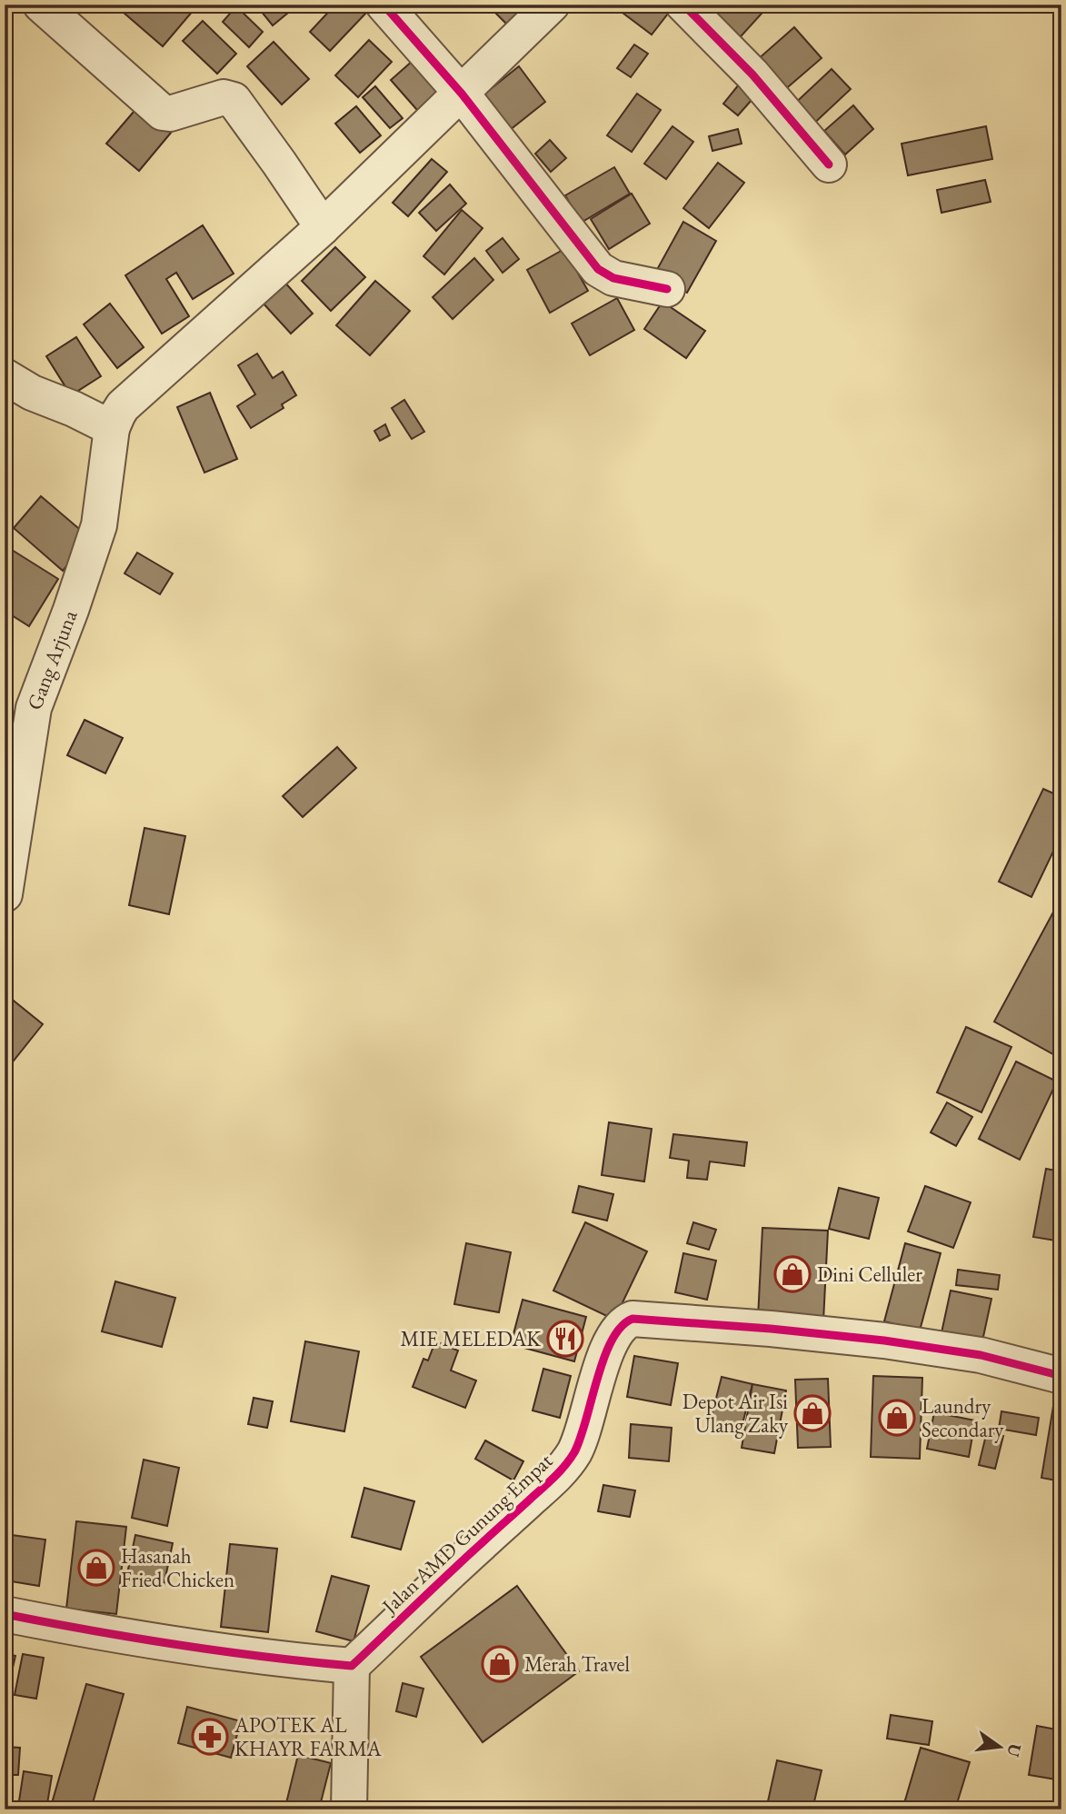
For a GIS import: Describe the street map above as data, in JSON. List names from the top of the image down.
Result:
{
  "streets": {
    "street": ["Gang Arjuna", "Jalan AMD Gunung Empat"]
  },
  "places": {
    "shop": [
      "Dini Celluler",
      "Depot Air Isi Ulang Zaky",
      "Laundry Secondary",
      "Hasanah Fried Chicken",
      "Merah Travel"
    ],
    "restaurant": ["MIE MELEDAK"],
    "pharmacy": ["APOTEK AL KHAYR FARMA"]
  },
  "north": "right"
}
